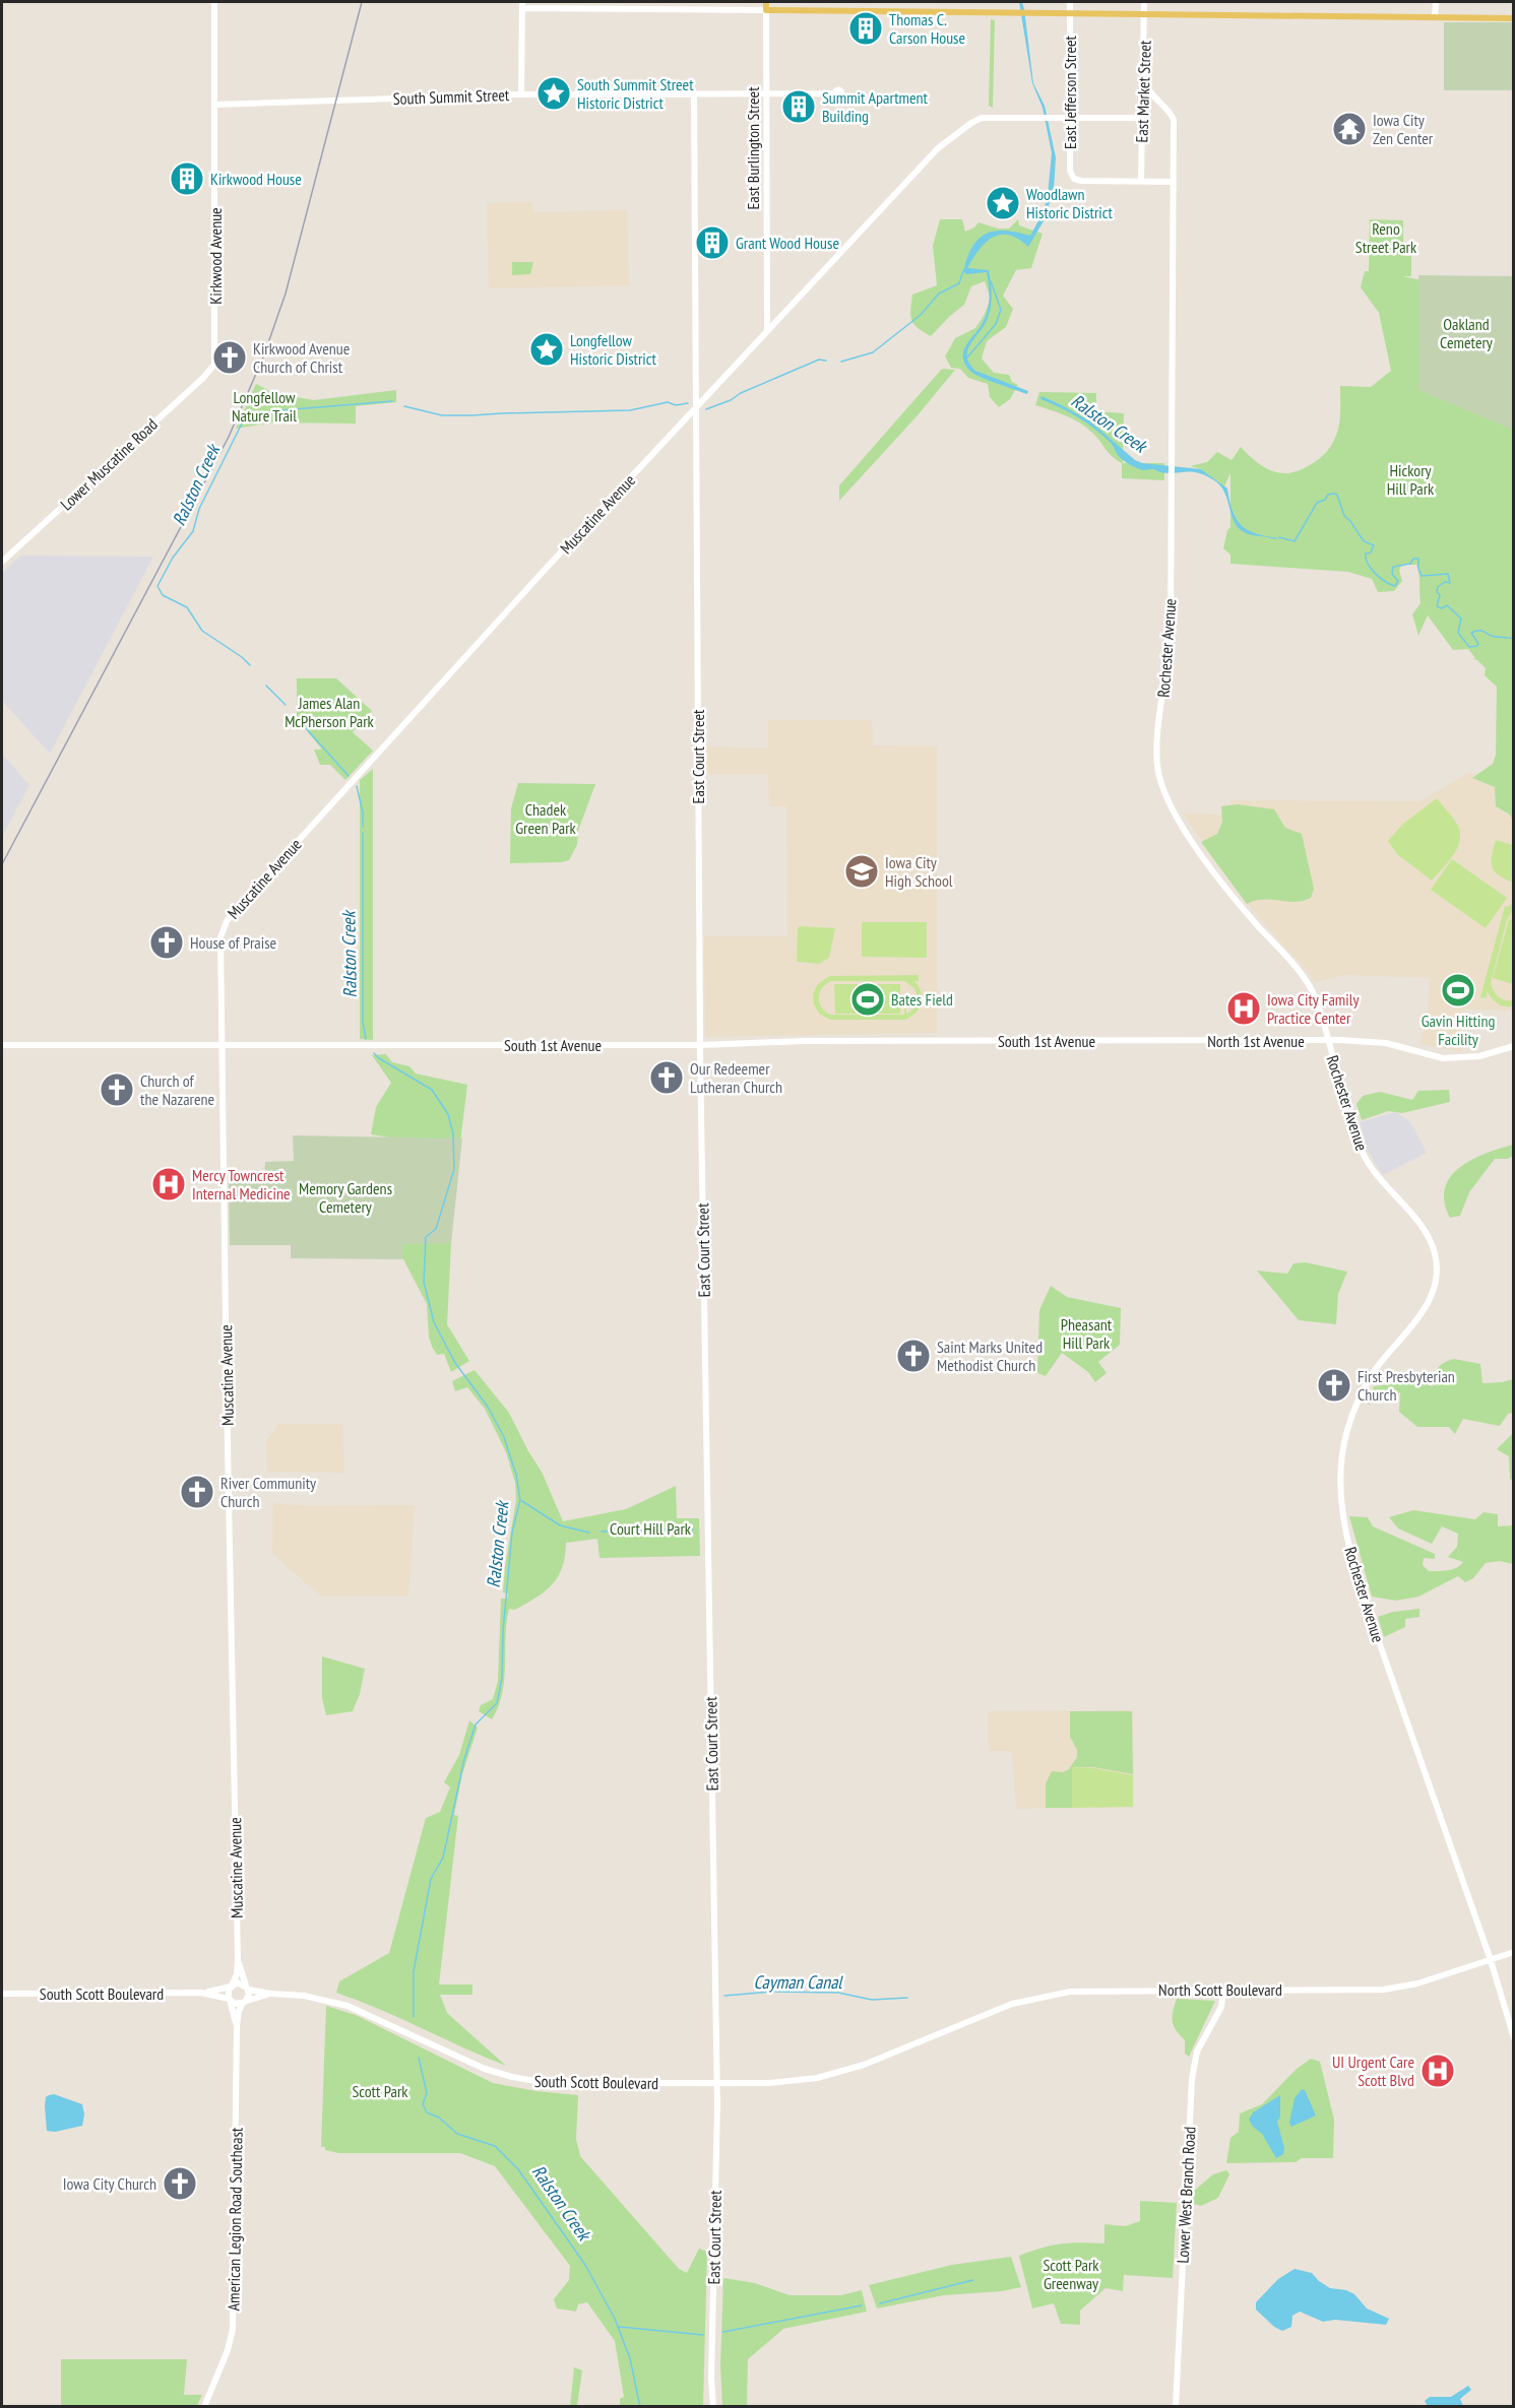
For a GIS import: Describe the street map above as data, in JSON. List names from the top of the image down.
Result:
{
  "streets": {
    "main road": [
      "East Market Street",
      "East Jefferson Street",
      "South Summit Street",
      "East Burlington Street",
      "Kirkwood Avenue",
      "Lower Muscatine Road",
      "Muscatine Avenue",
      "Rochester Avenue",
      "East Court Street",
      "South 1st Avenue",
      "North 1st Avenue",
      "North Scott Boulevard",
      "South Scott Boulevard",
      "Lower West Branch Road",
      "American Legion Road Southeast"
    ]
  },
  "crossings": [
    ["East Market Street", "East Jefferson Street"],
    ["East Market Street", "Muscatine Avenue"],
    ["East Market Street", "Rochester Avenue"],
    ["East Jefferson Street", "Muscatine Avenue"],
    ["South Summit Street", "East Burlington Street"],
    ["South Summit Street", "Kirkwood Avenue"],
    ["South Summit Street", "East Court Street"],
    ["East Burlington Street", "Muscatine Avenue"],
    ["Kirkwood Avenue", "Lower Muscatine Road"],
    ["Muscatine Avenue", "East Court Street"],
    ["Muscatine Avenue", "South 1st Avenue"],
    ["Muscatine Avenue", "South Scott Boulevard"],
    ["Muscatine Avenue", "American Legion Road Southeast"],
    ["Rochester Avenue", "North 1st Avenue"],
    ["Rochester Avenue", "North Scott Boulevard"],
    ["East Court Street", "South 1st Avenue"],
    ["East Court Street", "South Scott Boulevard"],
    ["South 1st Avenue", "North 1st Avenue"],
    ["North Scott Boulevard", "South Scott Boulevard"],
    ["North Scott Boulevard", "Lower West Branch Road"],
    ["South Scott Boulevard", "American Legion Road Southeast"]
  ],
  "water": ["Ralston Creek", "Cayman Canal"],
  "parks": [
    "Reno Street Park",
    "Oakland Cemetery",
    "Longfellow Nature Trail",
    "Hickory Hill Park",
    "James Alan McPherson Park",
    "Chadek Green Park",
    "Memory Gardens Cemetery",
    "Pheasant Hill Park",
    "Court Hill Park",
    "Scott Park",
    "Scott Park Greenway"
  ],
  "places": {
    "building": [
      "Thomas C. Carson House",
      "Summit Apartment Building",
      "Kirkwood House",
      "Grant Wood House"
    ],
    "place": ["South Summit Street Historic District", "Woodlawn Historic District", "Longfellow Historic District"],
    "temple": ["Iowa City Zen Center"],
    "church": [
      "Kirkwood Avenue Church of Christ",
      "House of Praise",
      "Our Redeemer Lutheran Church",
      "Church of the Nazarene",
      "Saint Marks United Methodist Church",
      "First Presbyterian Church",
      "River Community Church",
      "Iowa City Church"
    ],
    "school or university": ["Iowa City High School"],
    "sports": ["Gavin Hitting Facility", "Bates Field"],
    "hospital": ["Iowa City Family Practice Center", "Mercy Towncrest Internal Medicine", "UI Urgent Care Scott Blvd"]
  }
}
